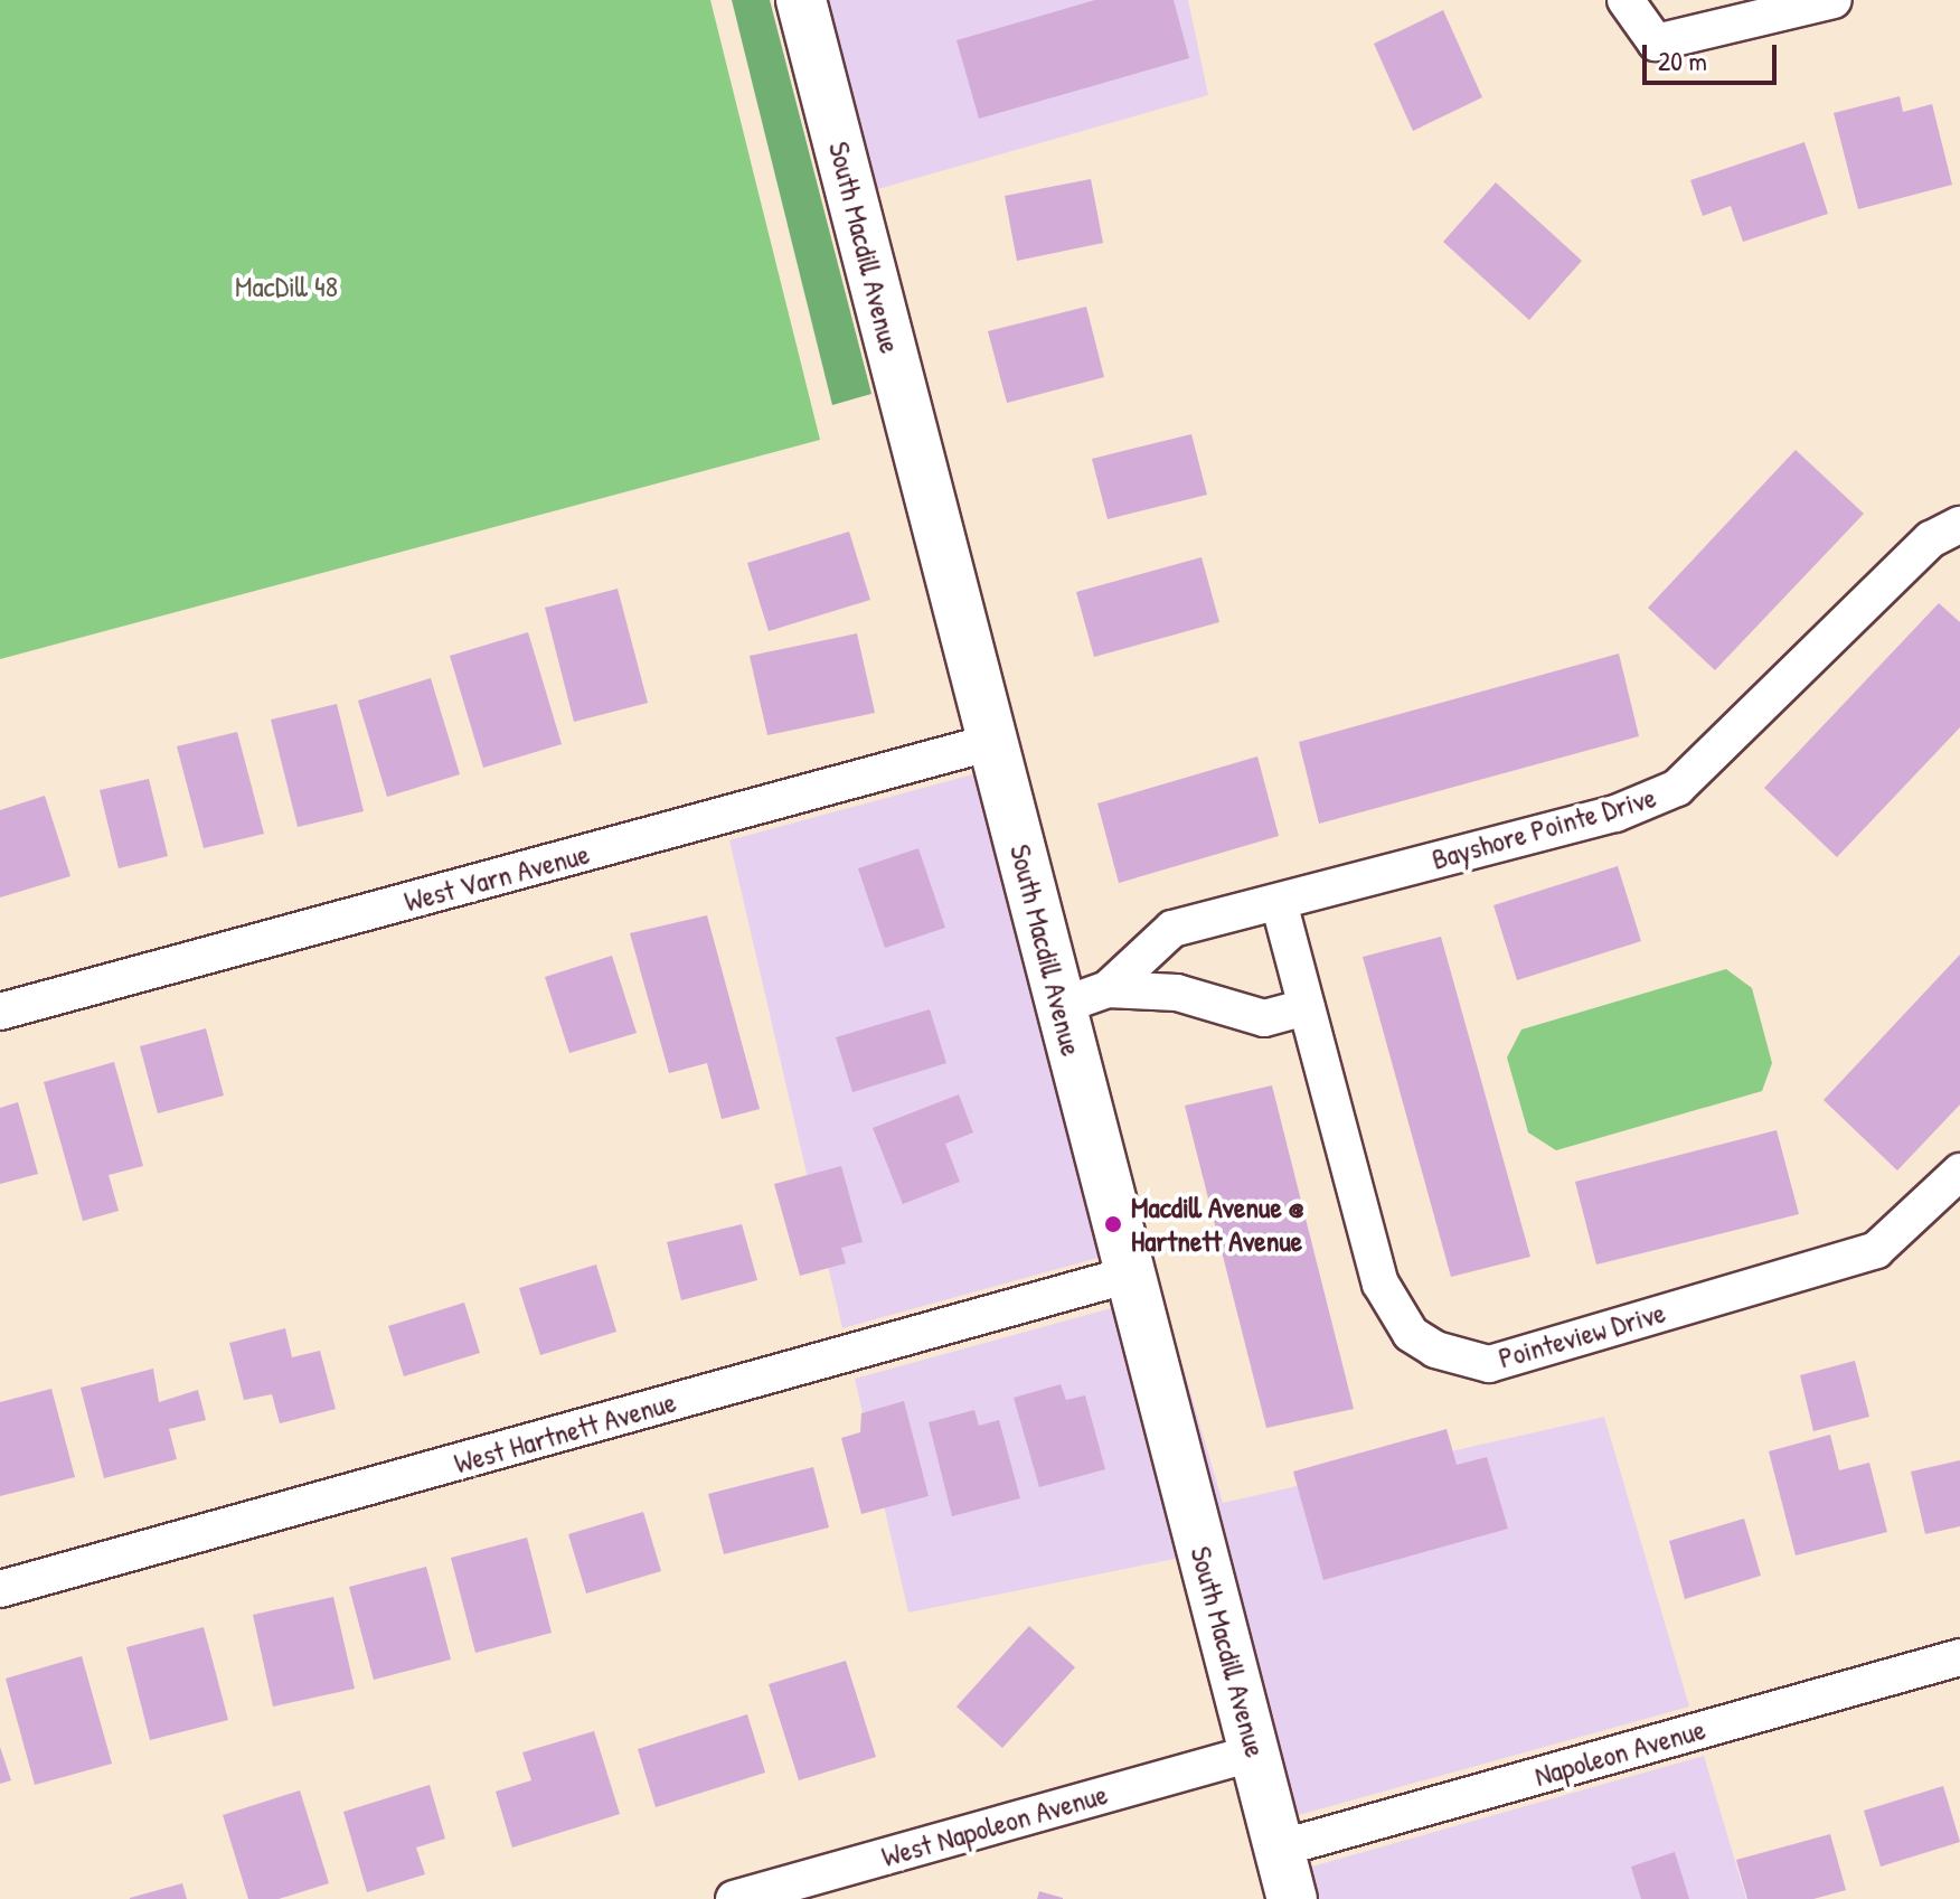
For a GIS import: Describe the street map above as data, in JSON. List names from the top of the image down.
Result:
{
  "streets": {
    "street": [
      "South Macdill Avenue",
      "Bayshore Pointe Drive",
      "West Varn Avenue",
      "Pointeview Drive",
      "West Hartnett Avenue",
      "Napoleon Avenue",
      "West Napoleon Avenue"
    ]
  },
  "crossings": [
    ["South Macdill Avenue", "Bayshore Pointe Drive"],
    ["South Macdill Avenue", "West Varn Avenue"],
    ["South Macdill Avenue", "West Hartnett Avenue"],
    ["South Macdill Avenue", "Napoleon Avenue"],
    ["South Macdill Avenue", "West Napoleon Avenue"],
    ["Bayshore Pointe Drive", "Pointeview Drive"]
  ],
  "parks": ["MacDill 48"],
  "places": ["Macdill Avenue @ Hartnett Avenue"],
  "scale_bar": "20 m"
}
